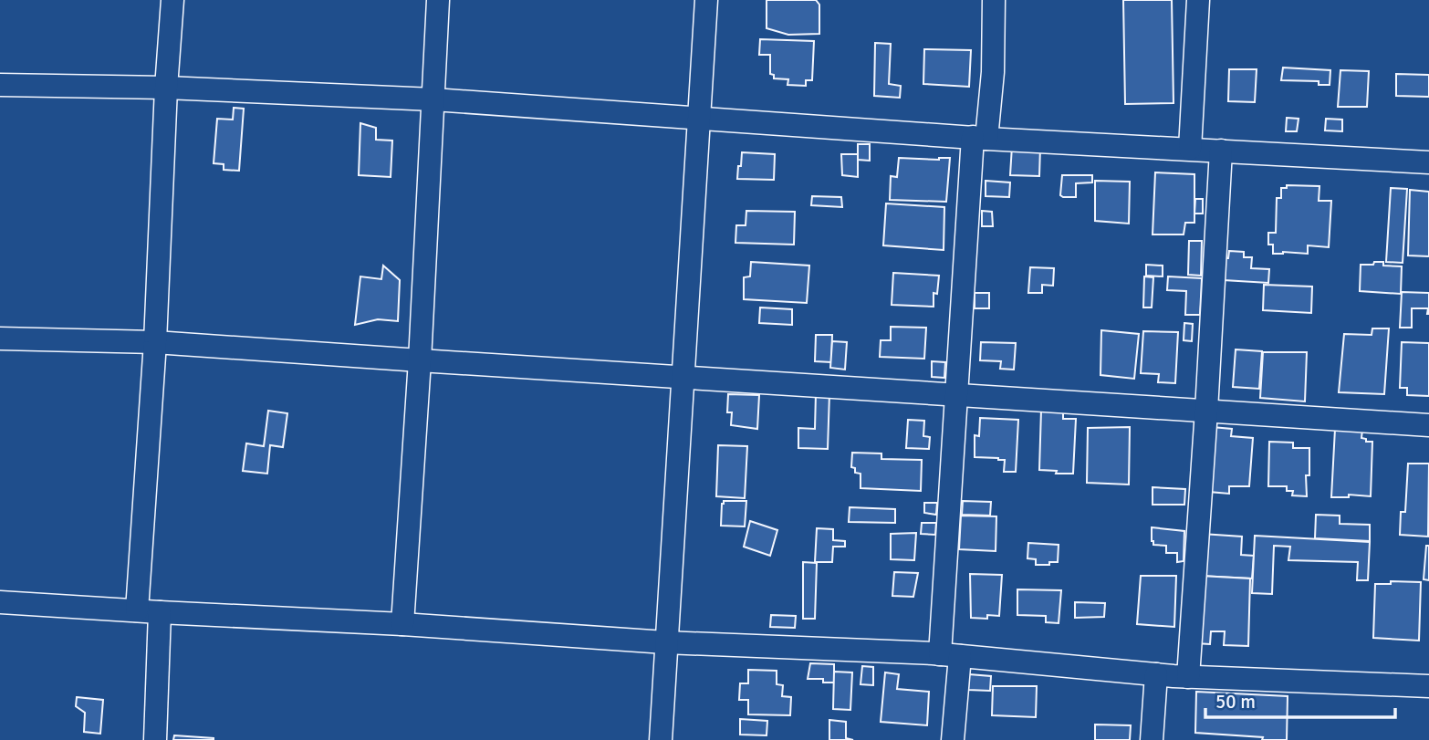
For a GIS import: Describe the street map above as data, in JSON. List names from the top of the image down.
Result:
{
  "scale_bar": "50 m"
}
